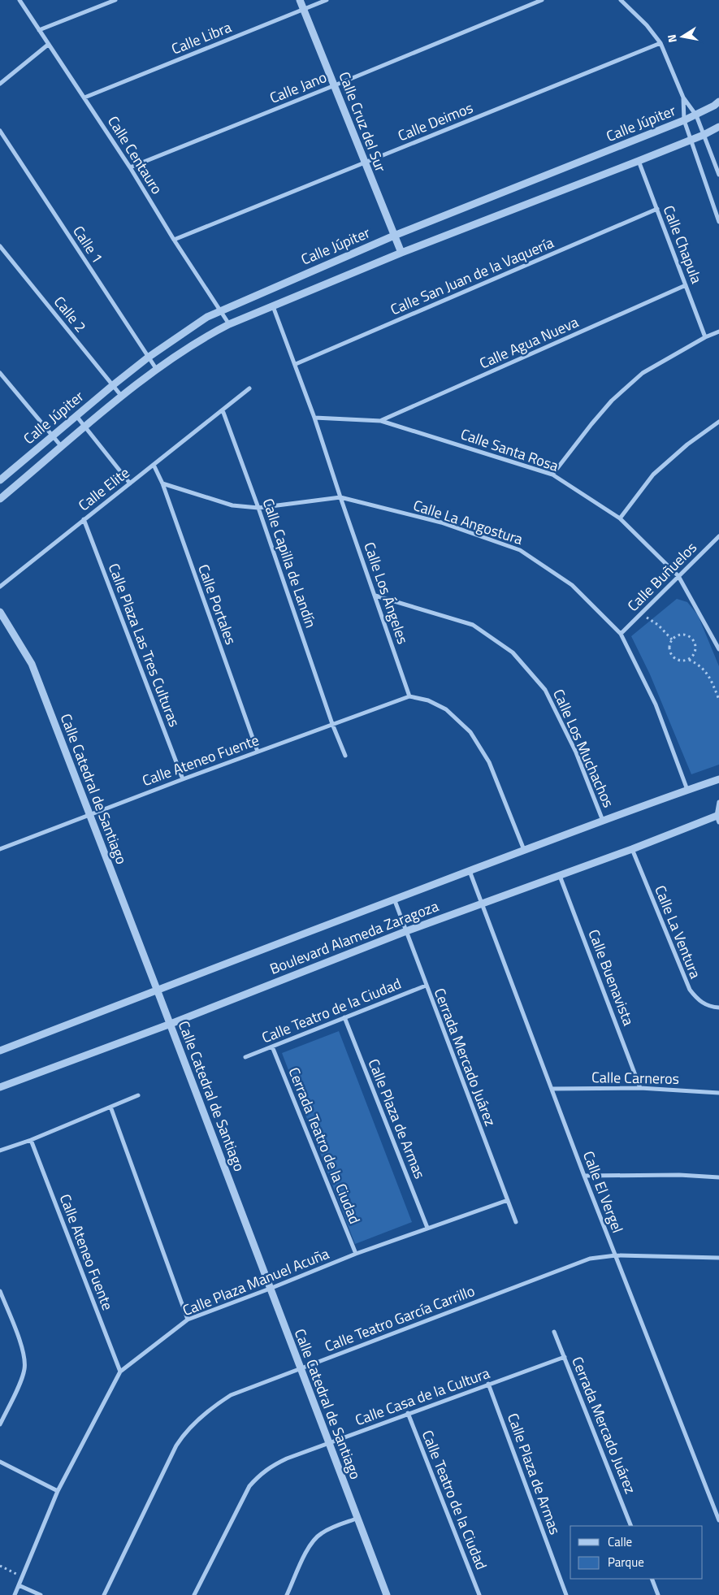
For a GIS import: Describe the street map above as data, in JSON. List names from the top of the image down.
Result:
{
  "streets": {
    "street": [
      "Calle Libra",
      "Calle Jano",
      "Calle Cruz del Sur",
      "Calle Deimos",
      "Calle Júpiter",
      "Calle Centauro",
      "Calle 1",
      "Calle Chapula",
      "Calle San Juan de la Vaquería",
      "Calle 2",
      "Calle Agua Nueva",
      "Calle Santa Rosa",
      "Calle Elite",
      "Calle La Angostura",
      "Calle Capilla de Landín",
      "Calle Buñuelos",
      "Calle Los Ángeles",
      "Calle Portales",
      "Calle Plaza Las Tres Culturas",
      "Calle Los Muchachos",
      "Calle Ateneo Fuente",
      "Calle Catedral de Santiago",
      "Calle La Ventura",
      "Boulevard Alameda Zaragoza",
      "Calle Buenavista",
      "Calle Teatro de la Ciudad",
      "Cerrada Mercado Juárez",
      "Calle Carneros",
      "Calle Plaza de Armas",
      "Cerrada Teatro de la Ciudad",
      "Calle El Vergel",
      "Calle Plaza Manuel Acuña",
      "Calle Teatro García Carrillo",
      "Calle Casa de la Cultura"
    ]
  },
  "crossings": [
    ["Calle Libra", "Calle Cruz del Sur"],
    ["Calle Libra", "Calle Centauro"],
    ["Calle Jano", "Calle Cruz del Sur"],
    ["Calle Jano", "Calle Centauro"],
    ["Calle Cruz del Sur", "Calle Deimos"],
    ["Calle Cruz del Sur", "Calle Júpiter"],
    ["Calle Deimos", "Calle Centauro"],
    ["Calle Júpiter", "Calle Centauro"],
    ["Calle Júpiter", "Calle 1"],
    ["Calle Júpiter", "Calle Chapula"],
    ["Calle Júpiter", "Calle 2"],
    ["Calle Júpiter", "Calle Los Ángeles"],
    ["Calle Chapula", "Calle San Juan de la Vaquería"],
    ["Calle Chapula", "Calle Agua Nueva"],
    ["Calle San Juan de la Vaquería", "Calle Los Ángeles"],
    ["Calle Agua Nueva", "Calle Santa Rosa"],
    ["Calle Santa Rosa", "Calle Buñuelos"],
    ["Calle Santa Rosa", "Calle Los Ángeles"],
    ["Calle Elite", "Calle Capilla de Landín"],
    ["Calle Elite", "Calle Portales"],
    ["Calle Elite", "Calle Plaza Las Tres Culturas"],
    ["Calle La Angostura", "Calle Capilla de Landín"],
    ["Calle La Angostura", "Calle Buñuelos"],
    ["Calle La Angostura", "Calle Los Ángeles"],
    ["Calle La Angostura", "Calle Portales"],
    ["Calle La Angostura", "Boulevard Alameda Zaragoza"],
    ["Calle Capilla de Landín", "Calle Ateneo Fuente"],
    ["Calle Los Ángeles", "Calle Los Muchachos"],
    ["Calle Los Ángeles", "Calle Ateneo Fuente"],
    ["Calle Portales", "Calle Ateneo Fuente"],
    ["Calle Plaza Las Tres Culturas", "Calle Ateneo Fuente"],
    ["Calle Los Muchachos", "Boulevard Alameda Zaragoza"],
    ["Calle Ateneo Fuente", "Calle Catedral de Santiago"],
    ["Calle Ateneo Fuente", "Calle Plaza Manuel Acuña"],
    ["Calle Catedral de Santiago", "Boulevard Alameda Zaragoza"],
    ["Calle Catedral de Santiago", "Calle Plaza Manuel Acuña"],
    ["Calle Catedral de Santiago", "Calle Teatro García Carrillo"],
    ["Calle Catedral de Santiago", "Calle Casa de la Cultura"],
    ["Calle La Ventura", "Boulevard Alameda Zaragoza"],
    ["Boulevard Alameda Zaragoza", "Calle Buenavista"],
    ["Boulevard Alameda Zaragoza", "Cerrada Mercado Juárez"],
    ["Boulevard Alameda Zaragoza", "Calle El Vergel"],
    ["Calle Buenavista", "Calle Carneros"],
    ["Calle Teatro de la Ciudad", "Cerrada Mercado Juárez"],
    ["Calle Teatro de la Ciudad", "Calle Plaza de Armas"],
    ["Calle Teatro de la Ciudad", "Cerrada Teatro de la Ciudad"],
    ["Calle Teatro de la Ciudad", "Calle Casa de la Cultura"],
    ["Cerrada Mercado Juárez", "Calle Plaza Manuel Acuña"],
    ["Cerrada Mercado Juárez", "Calle Casa de la Cultura"],
    ["Calle Carneros", "Calle El Vergel"],
    ["Calle Plaza de Armas", "Calle Plaza Manuel Acuña"],
    ["Calle Plaza de Armas", "Calle Casa de la Cultura"],
    ["Cerrada Teatro de la Ciudad", "Calle Plaza Manuel Acuña"],
    ["Calle El Vergel", "Calle Teatro García Carrillo"]
  ],
  "legend": ["Calle", "Parque"],
  "north": "left"
}
